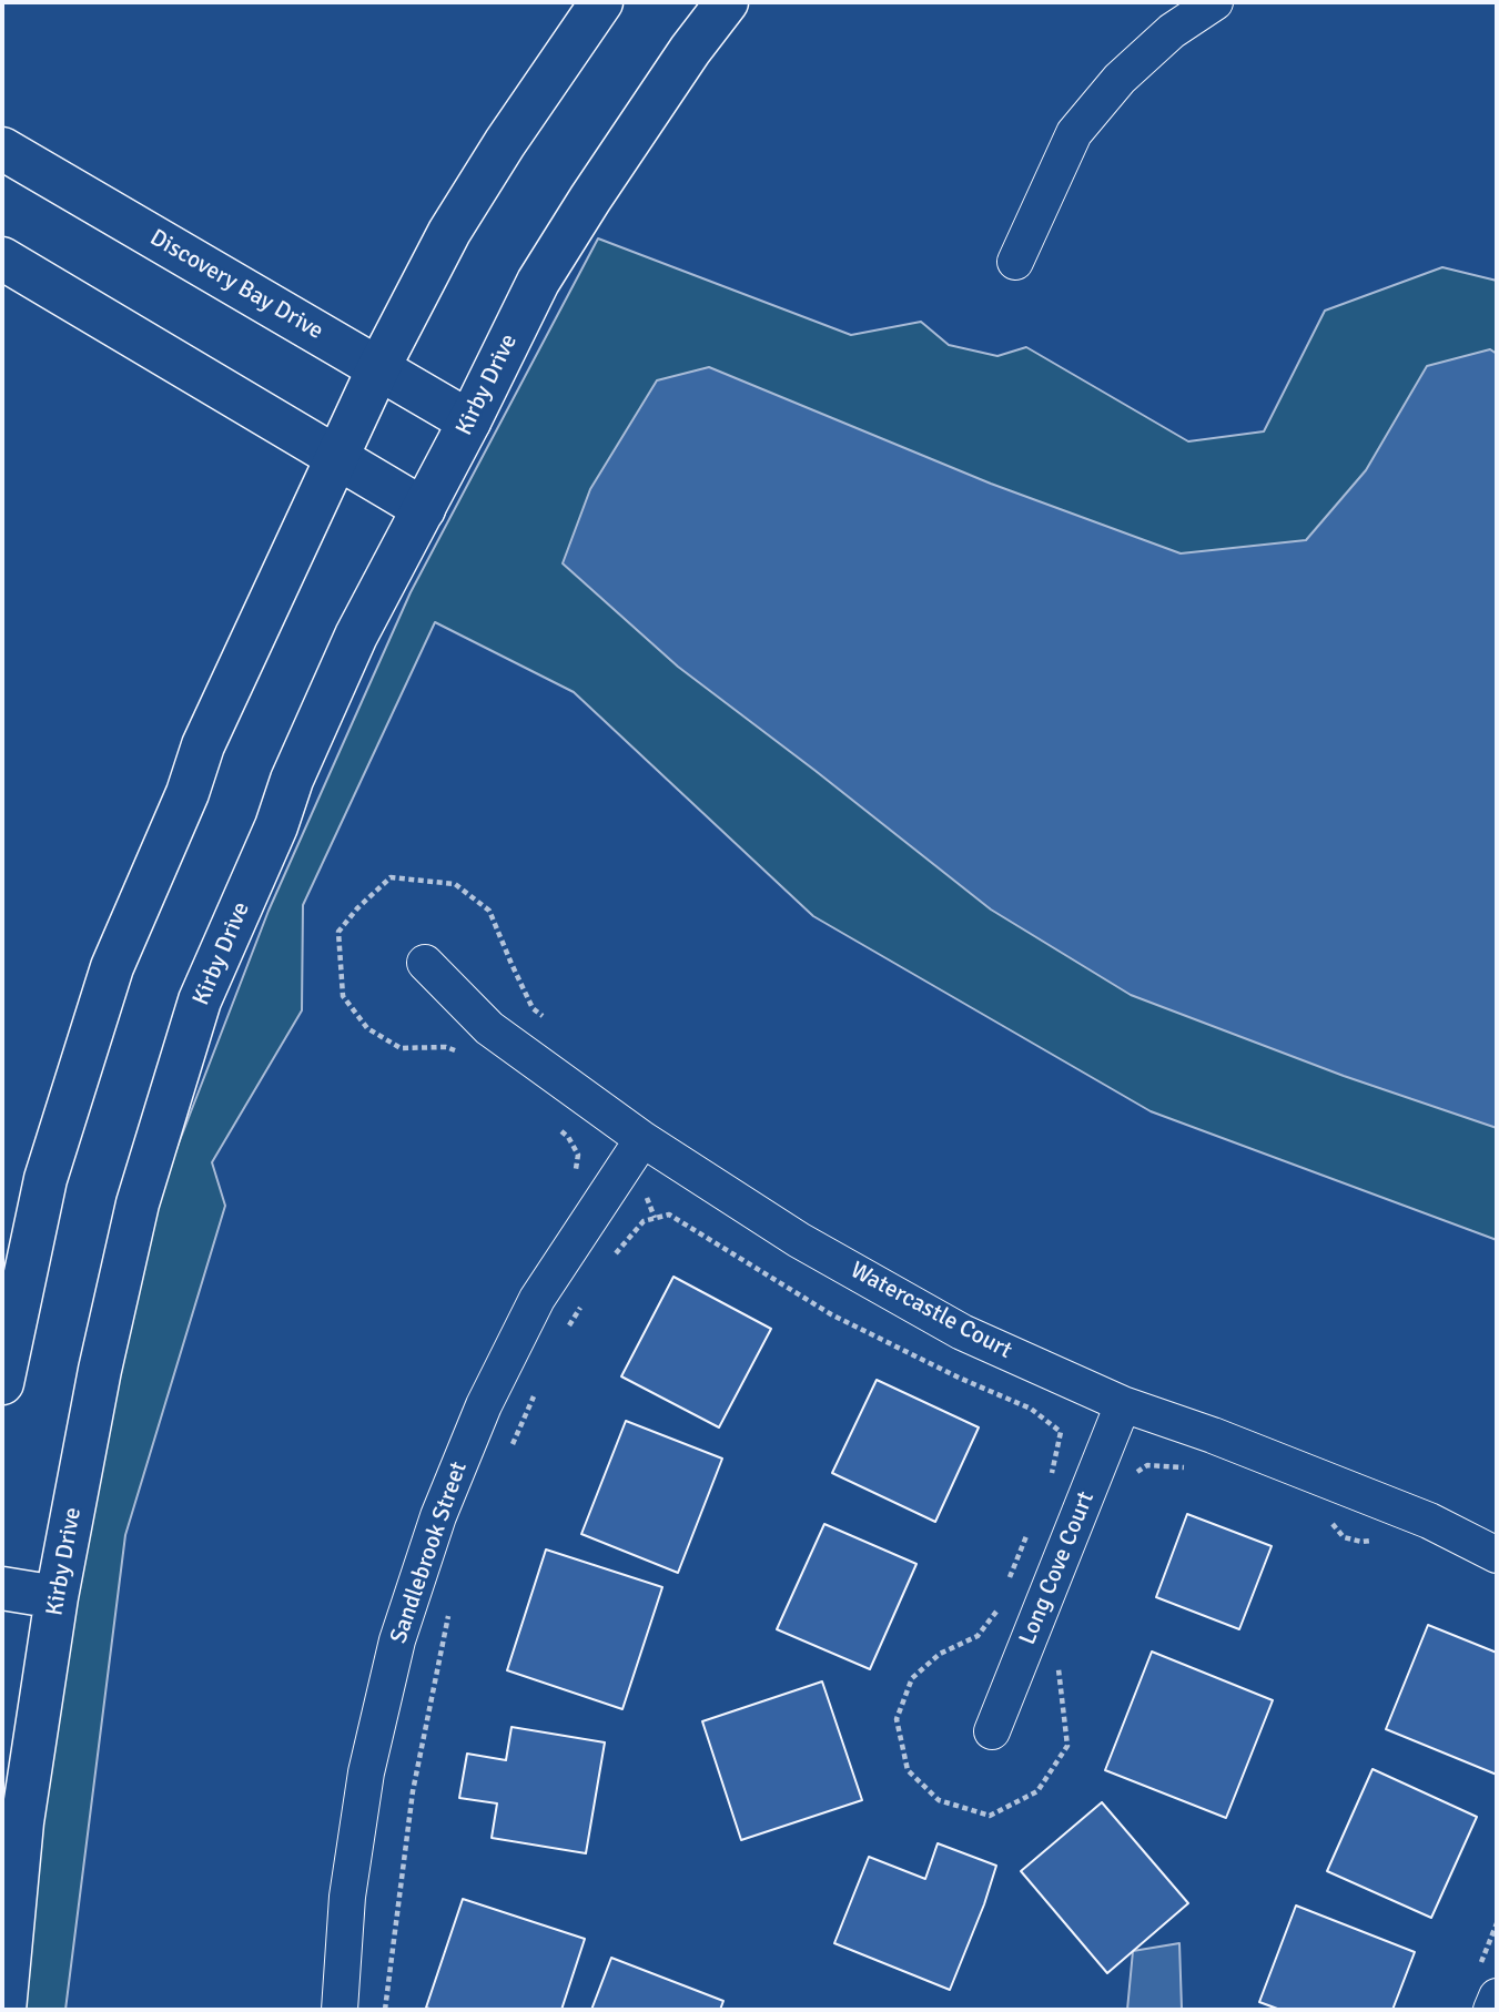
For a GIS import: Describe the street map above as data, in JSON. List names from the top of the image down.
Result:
{
  "streets": {
    "main road": ["Discovery Bay Drive", "Kirby Drive"],
    "street": ["Watercastle Court", "Sandlebrook Street", "Long Cove Court"]
  },
  "crossings": [
    ["Discovery Bay Drive", "Kirby Drive"],
    ["Watercastle Court", "Sandlebrook Street"],
    ["Watercastle Court", "Long Cove Court"]
  ]
}
